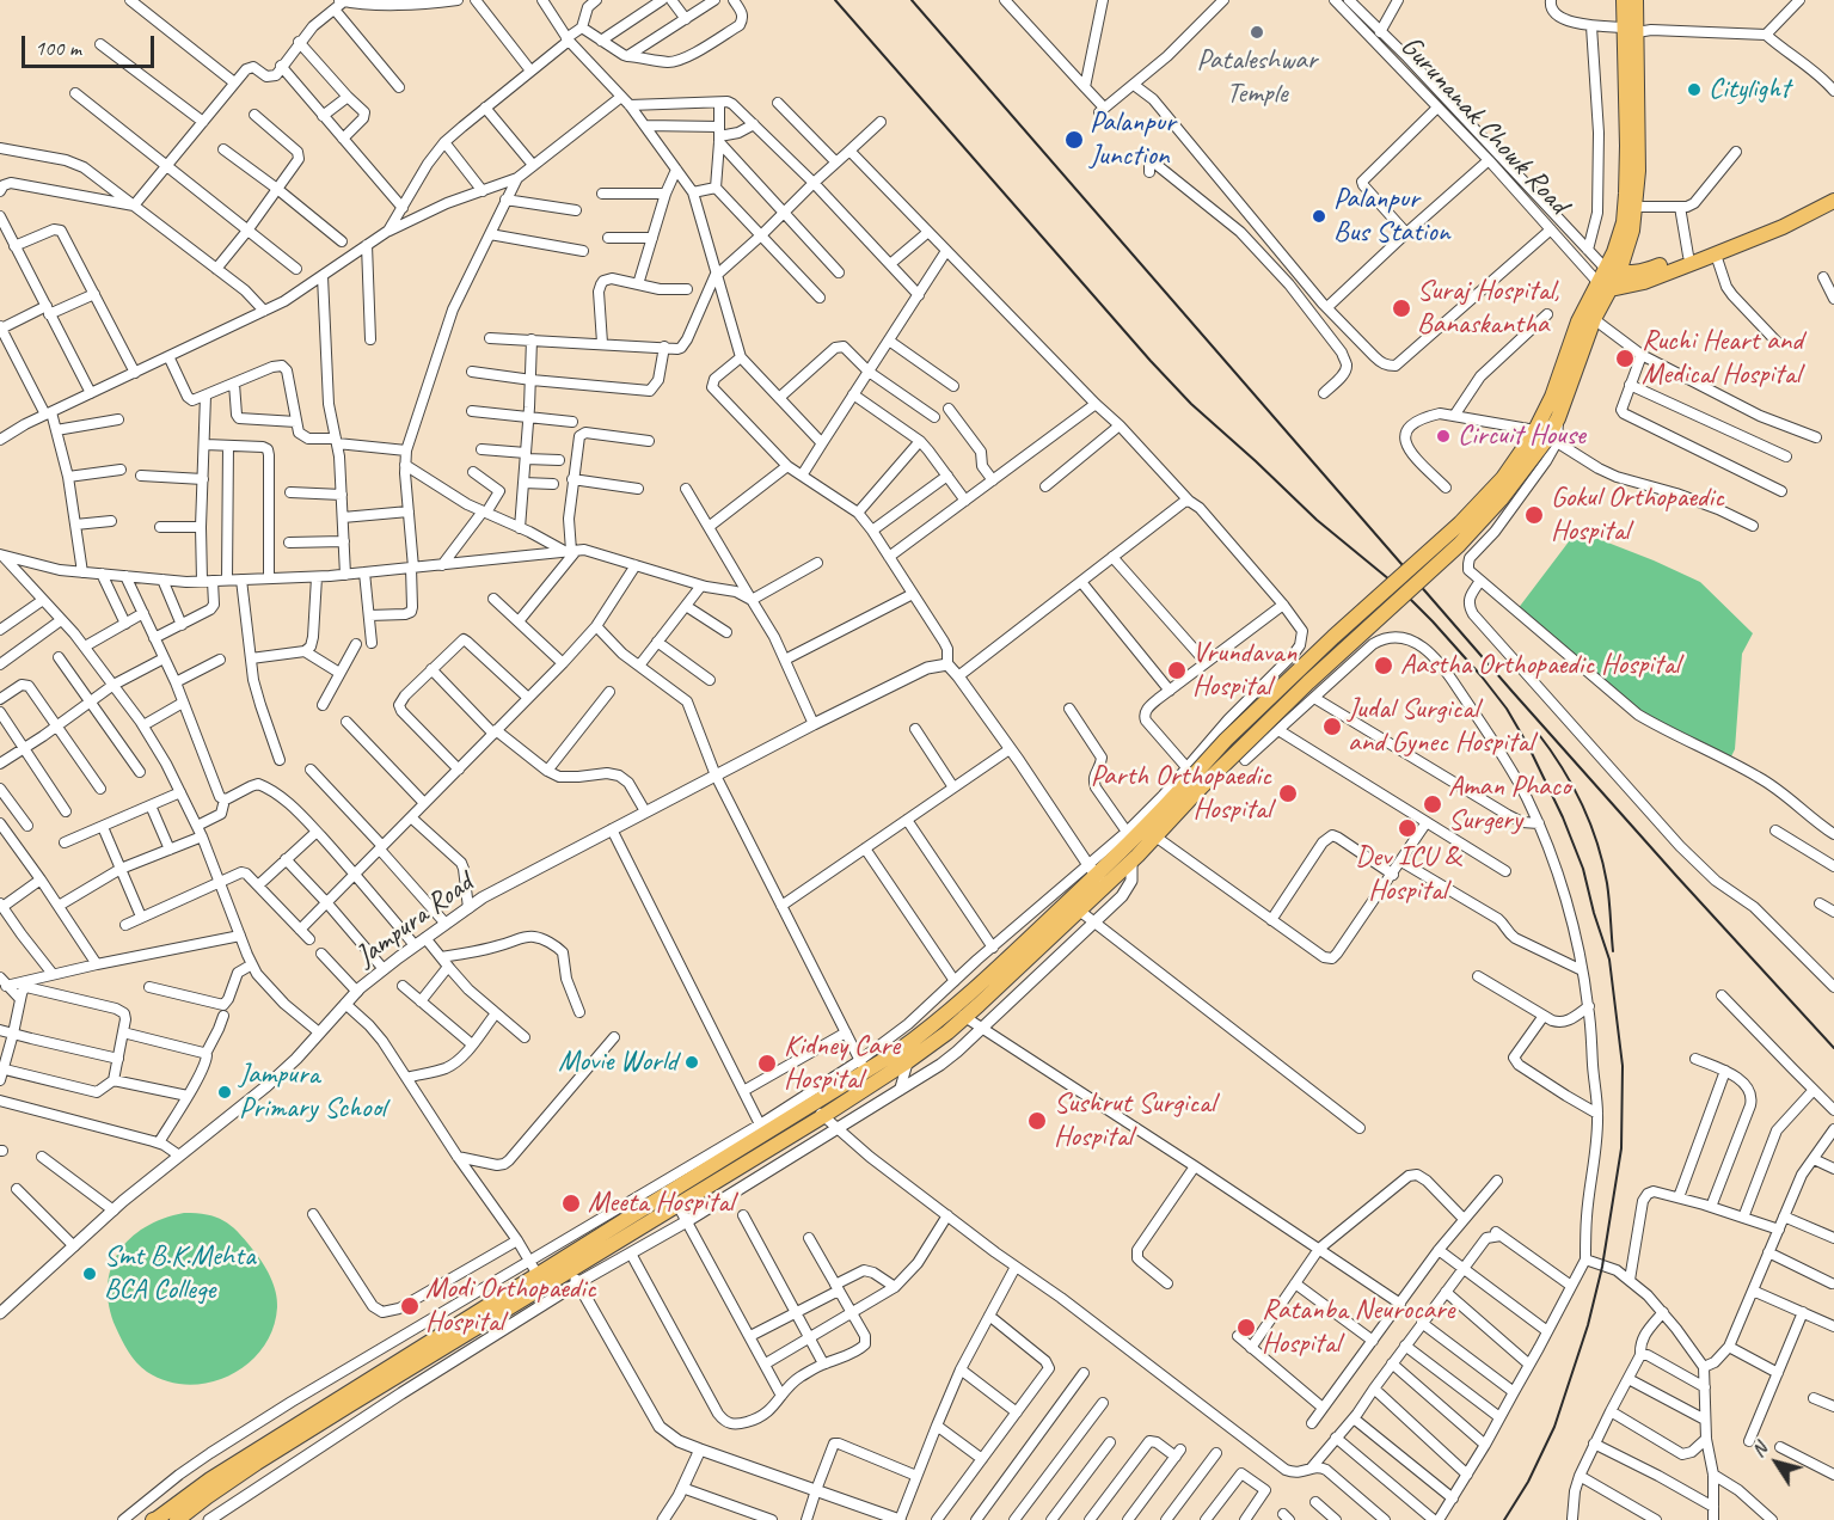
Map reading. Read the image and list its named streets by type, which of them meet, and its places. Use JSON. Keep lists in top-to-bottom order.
{
  "streets": {
    "street": ["Gurunanak Chowk Road", "Jampura Road"]
  },
  "places": [
    "Pataleshwar Temple",
    "Citylight",
    "Palanpur Junction",
    "Palanpur Bus Station",
    "Suraj Hospital, Banaskantha",
    "Ruchi Heart and Medical Hospital",
    "Circuit House",
    "Gokul Orthopaedic Hospital",
    "Aastha Orthopaedic Hospital",
    "Vrundavan Hospital",
    "Judal Surgical and Gynec Hospital",
    "Parth Orthopaedic Hospital",
    "Aman Phaco Surgery",
    "Dev ICU & Hospital",
    "Movie World",
    "Kidney Care Hospital",
    "Jampura Primary School",
    "Sushrut Surgical Hospital",
    "Meeta Hospital",
    "Smt B.K.Mehta BCA College",
    "Modi Orthopaedic Hospital",
    "Ratanba Neurocare Hospital"
  ],
  "scale_bar": "100 m",
  "north": "top left"
}
